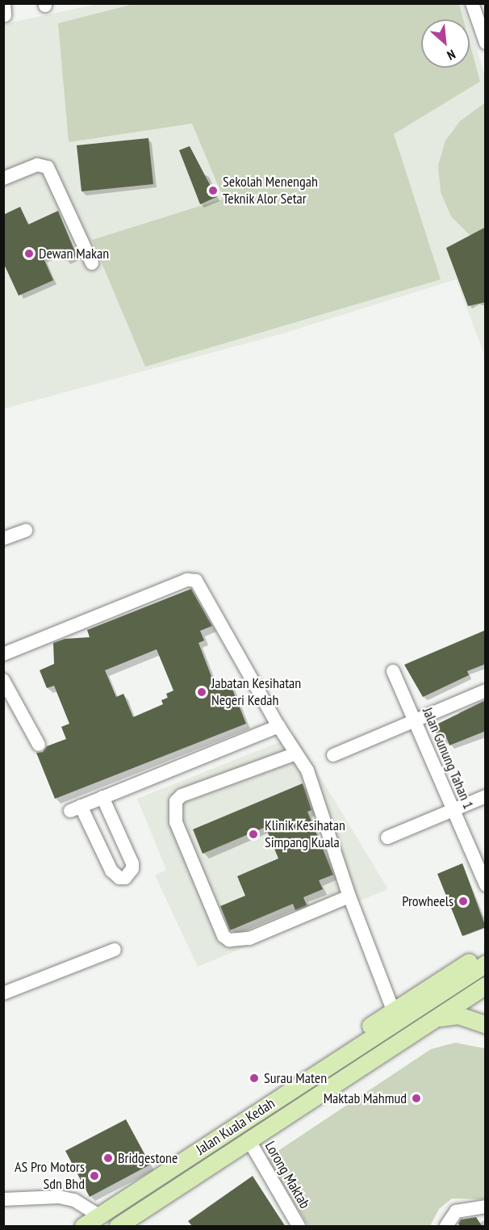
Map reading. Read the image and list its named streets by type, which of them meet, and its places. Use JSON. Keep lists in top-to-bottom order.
{
  "streets": {
    "main road": ["Jalan Kuala Kedah"],
    "street": ["Jalan Gunung Tahan 1", "Lorong Maktab"]
  },
  "crossings": [
    ["Jalan Kuala Kedah", "Lorong Maktab"]
  ],
  "places": [
    "Sekolah Menengah Teknik Alor Setar",
    "Dewan Makan",
    "Jabatan Kesihatan Negeri Kedah",
    "Klinik Kesihatan Simpang Kuala",
    "Prowheels",
    "Surau Maten",
    "Maktab Mahmud",
    "Bridgestone",
    "AS Pro Motors Sdn Bhd"
  ],
  "north": "bottom right"
}
